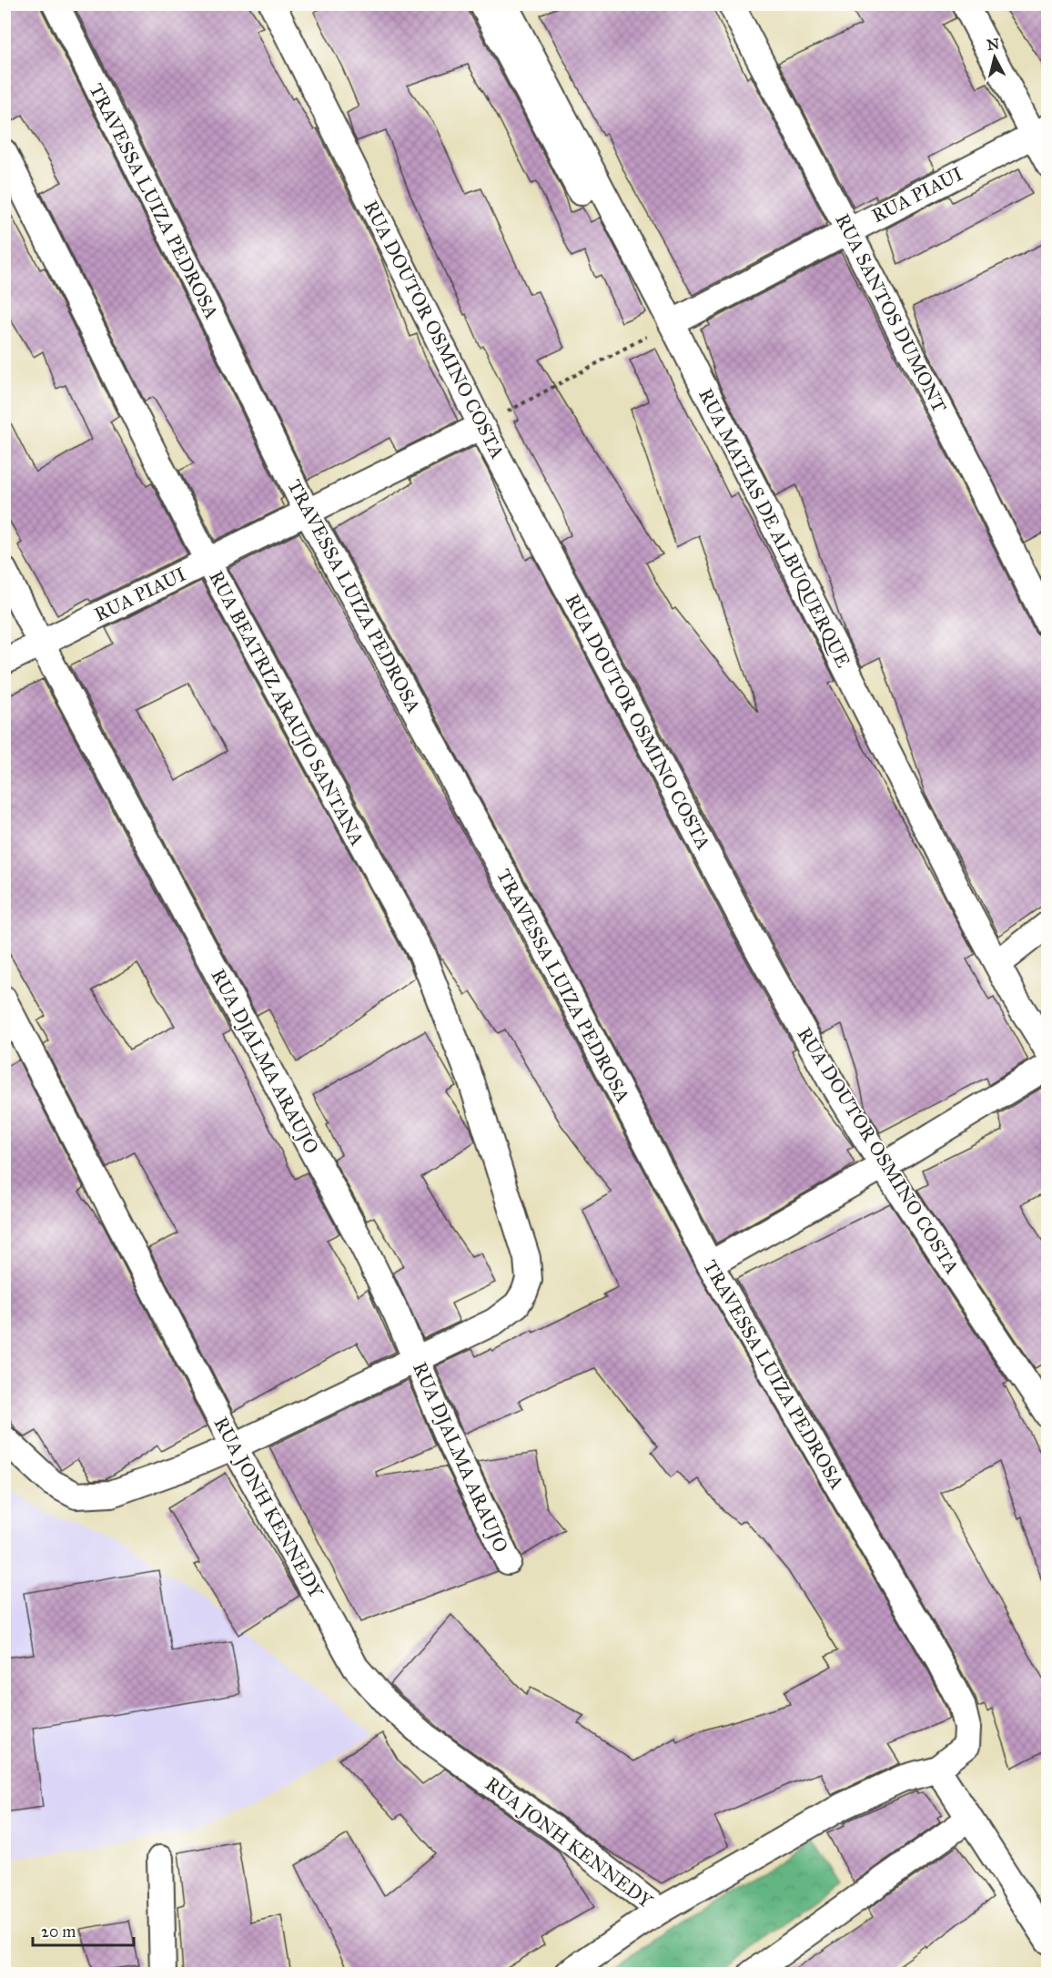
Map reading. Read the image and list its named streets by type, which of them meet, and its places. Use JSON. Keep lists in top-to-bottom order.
{
  "streets": {
    "street": [
      "RUA PIAUI",
      "TRAVESSA LUIZA PEDROSA",
      "RUA SANTOS DUMONT",
      "RUA DOUTOR OSMINO COSTA",
      "RUA MATIAS DE ALBUQUERQUE",
      "RUA BEATRIZ ARAUJO SANTANA",
      "RUA DJALMA ARAUJO",
      "RUA JONH KENNEDY"
    ]
  },
  "crossings": [
    ["RUA PIAUI", "TRAVESSA LUIZA PEDROSA"],
    ["RUA PIAUI", "RUA SANTOS DUMONT"],
    ["RUA PIAUI", "RUA DOUTOR OSMINO COSTA"],
    ["RUA PIAUI", "RUA MATIAS DE ALBUQUERQUE"],
    ["RUA PIAUI", "RUA BEATRIZ ARAUJO SANTANA"],
    ["RUA PIAUI", "RUA DJALMA ARAUJO"],
    ["RUA BEATRIZ ARAUJO SANTANA", "RUA DJALMA ARAUJO"]
  ],
  "scale_bar": "20 m",
  "north": "top"
}
